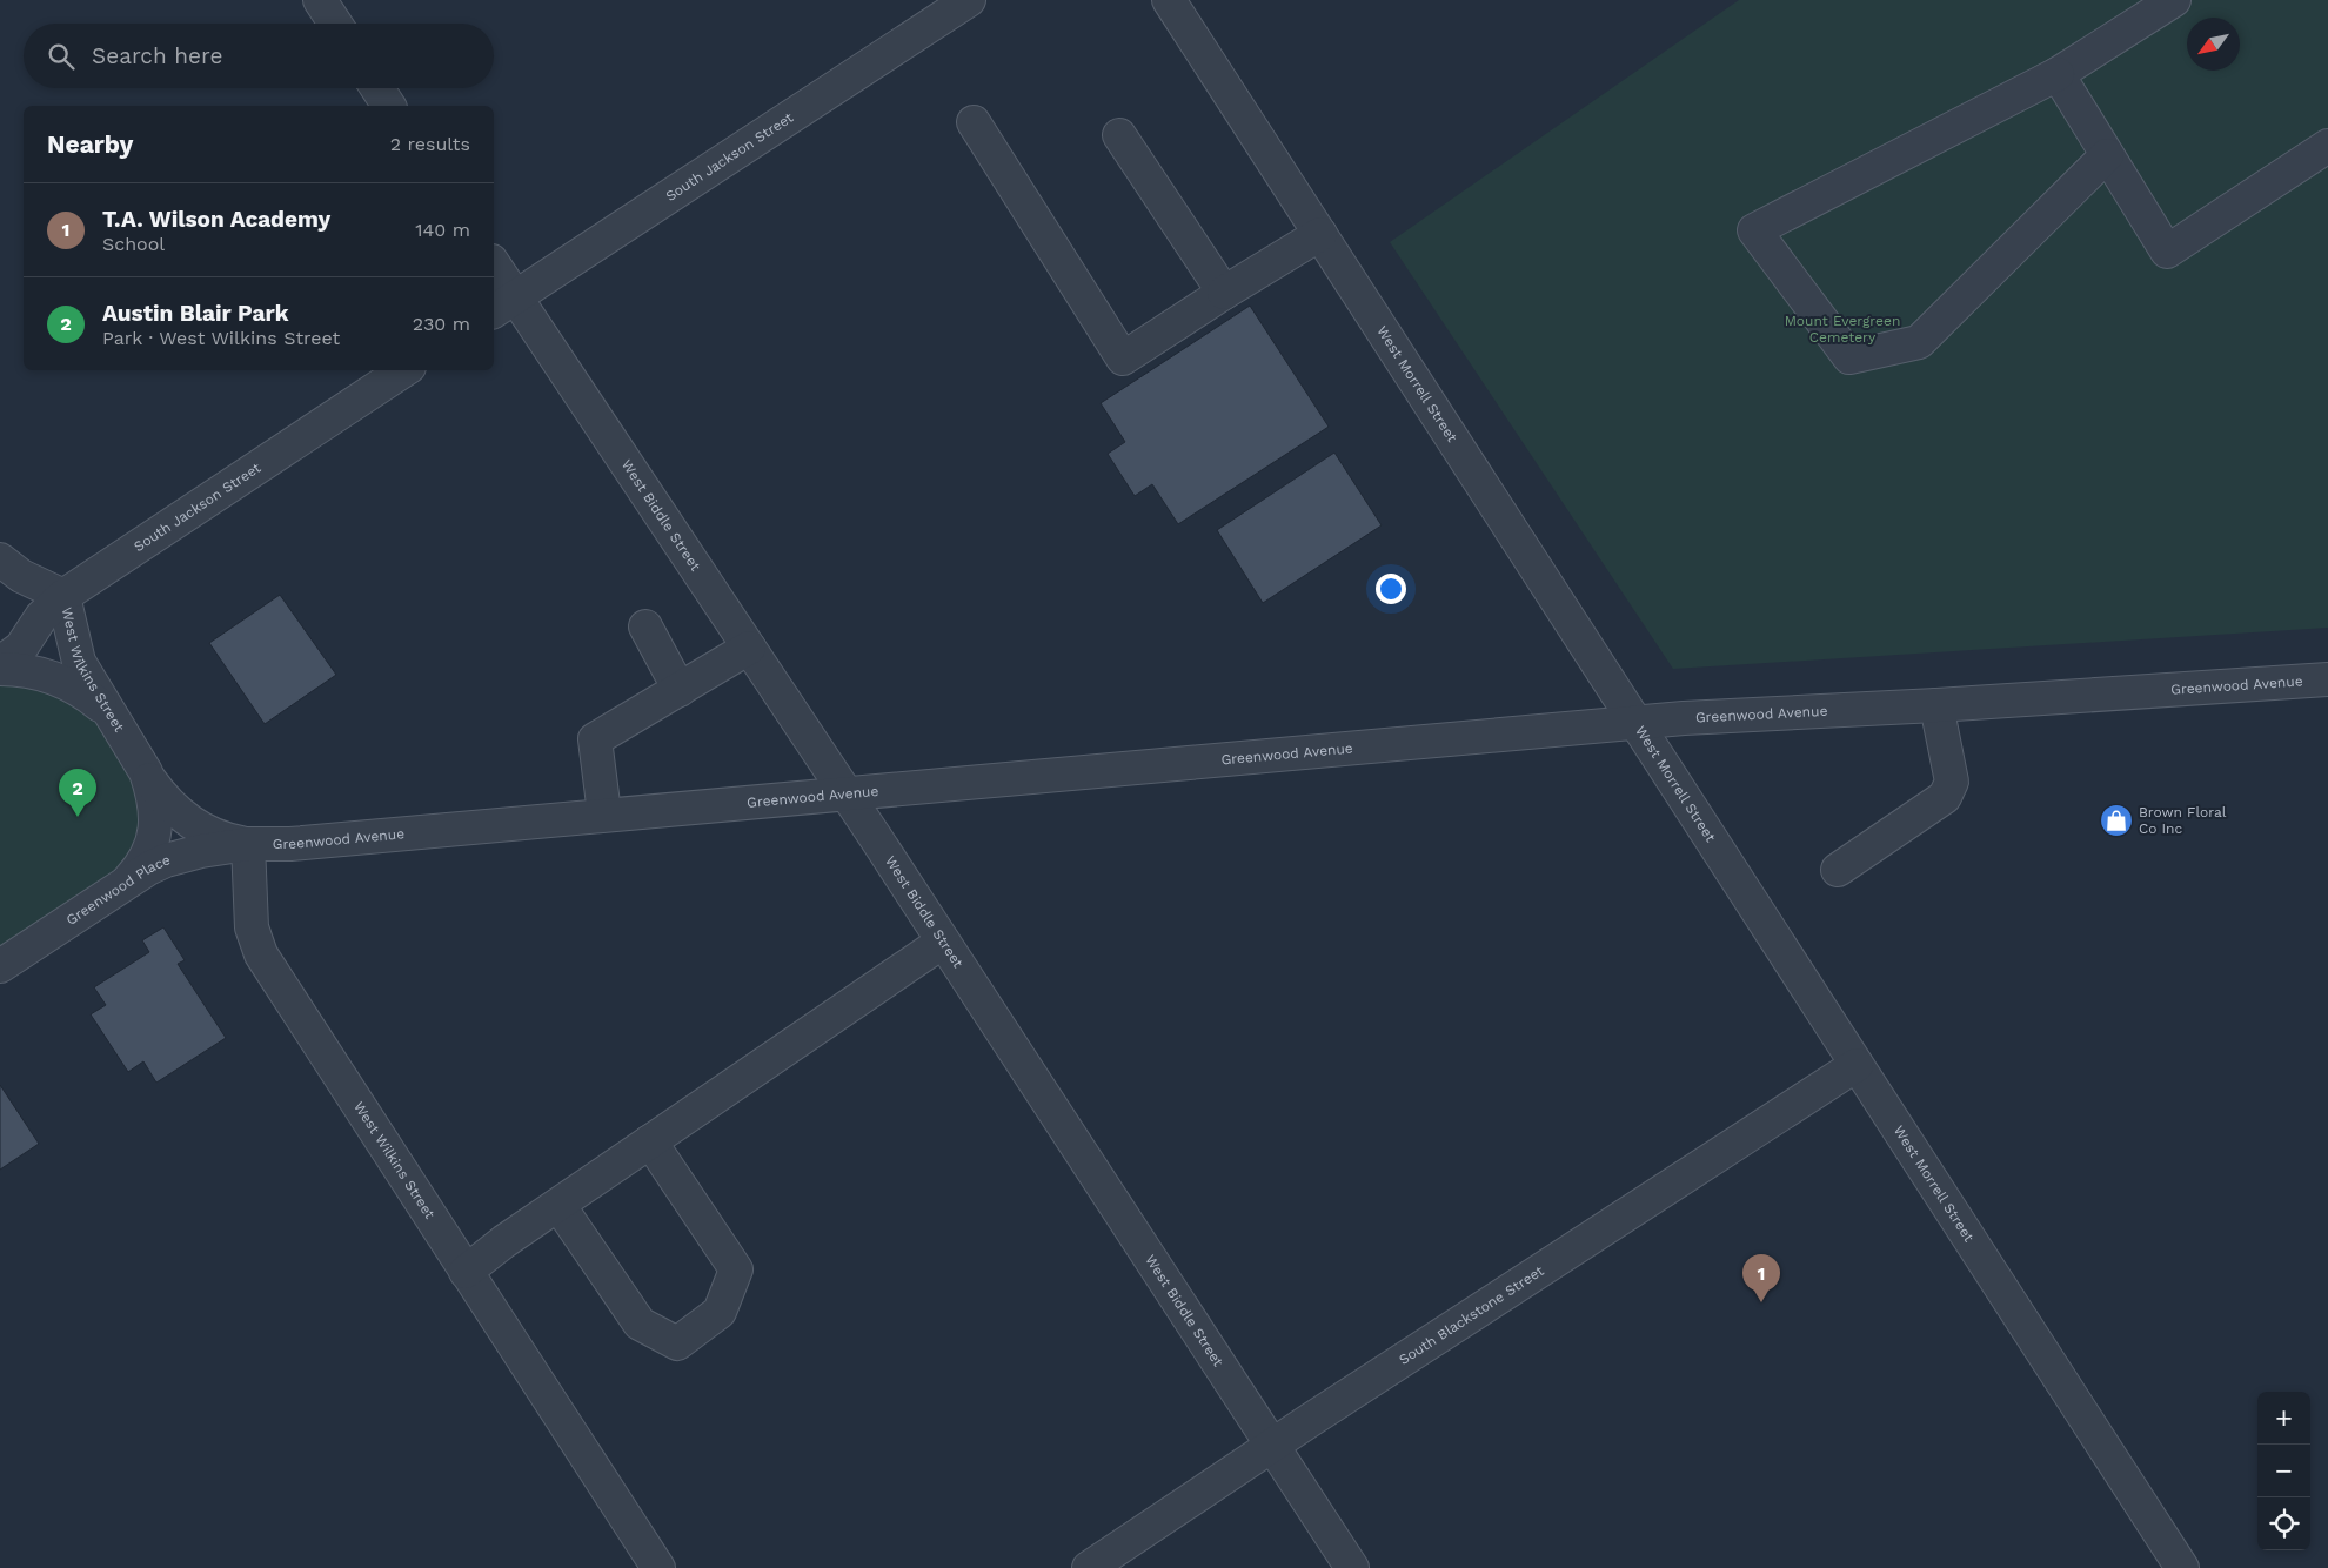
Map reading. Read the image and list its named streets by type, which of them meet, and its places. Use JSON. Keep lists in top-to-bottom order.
{
  "streets": {
    "street": [
      "South Jackson Street",
      "West Morrell Street",
      "West Biddle Street",
      "West Wilkins Street",
      "Greenwood Avenue",
      "Greenwood Place",
      "South Blackstone Street"
    ]
  },
  "crossings": [
    ["South Jackson Street", "West Biddle Street"],
    ["South Jackson Street", "West Wilkins Street"],
    ["West Morrell Street", "Greenwood Avenue"],
    ["West Morrell Street", "South Blackstone Street"],
    ["West Biddle Street", "Greenwood Avenue"],
    ["West Biddle Street", "South Blackstone Street"],
    ["West Wilkins Street", "Greenwood Avenue"],
    ["West Wilkins Street", "Greenwood Place"],
    ["Greenwood Avenue", "Greenwood Place"]
  ],
  "parks": ["Mount Evergreen Cemetery"],
  "places": {
    "shop": ["Brown Floral Co Inc"]
  },
  "north": "bottom left",
  "page": {
    "search": "Search here",
    "heading": ["Nearby", "2 results"],
    "list": [
      {
        "mark": "1",
        "name": "T.A. Wilson Academy",
        "note": "School",
        "value": "140 m"
      },
      {
        "mark": "2",
        "name": "Austin Blair Park",
        "note": "Park · West Wilkins Street",
        "value": "230 m"
      }
    ],
    "pins": ["2", "1"],
    "map_buttons": ["+", "−"]
  }
}
